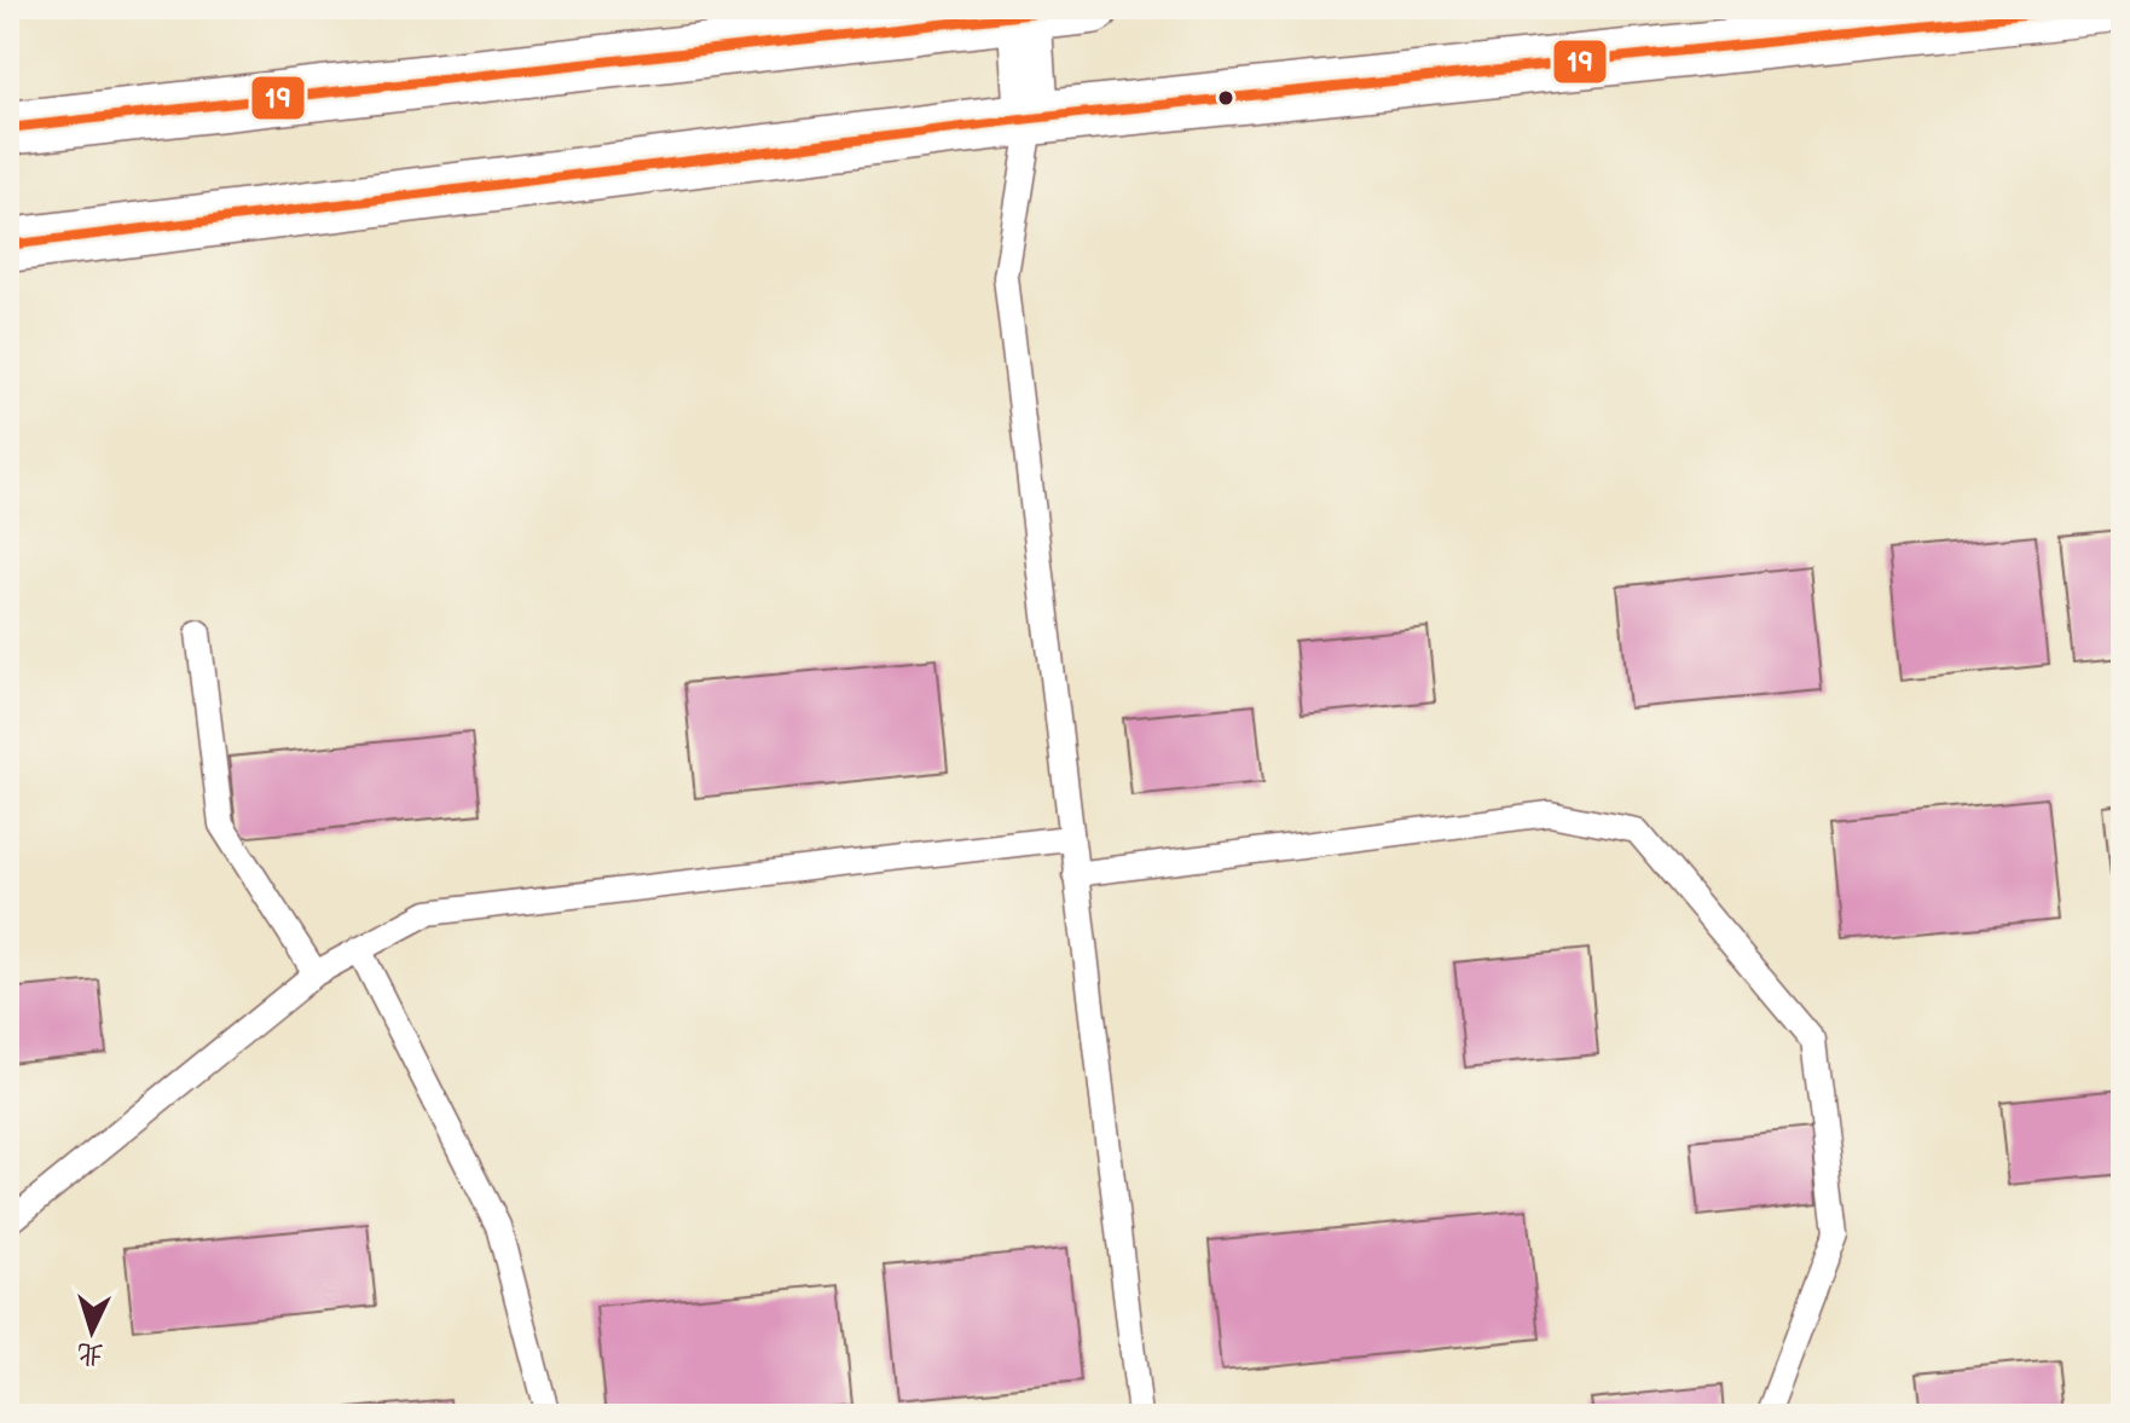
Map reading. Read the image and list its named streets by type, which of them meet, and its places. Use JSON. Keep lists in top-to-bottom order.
{
  "lines": ["transit line 19"],
  "north": "bottom"
}
